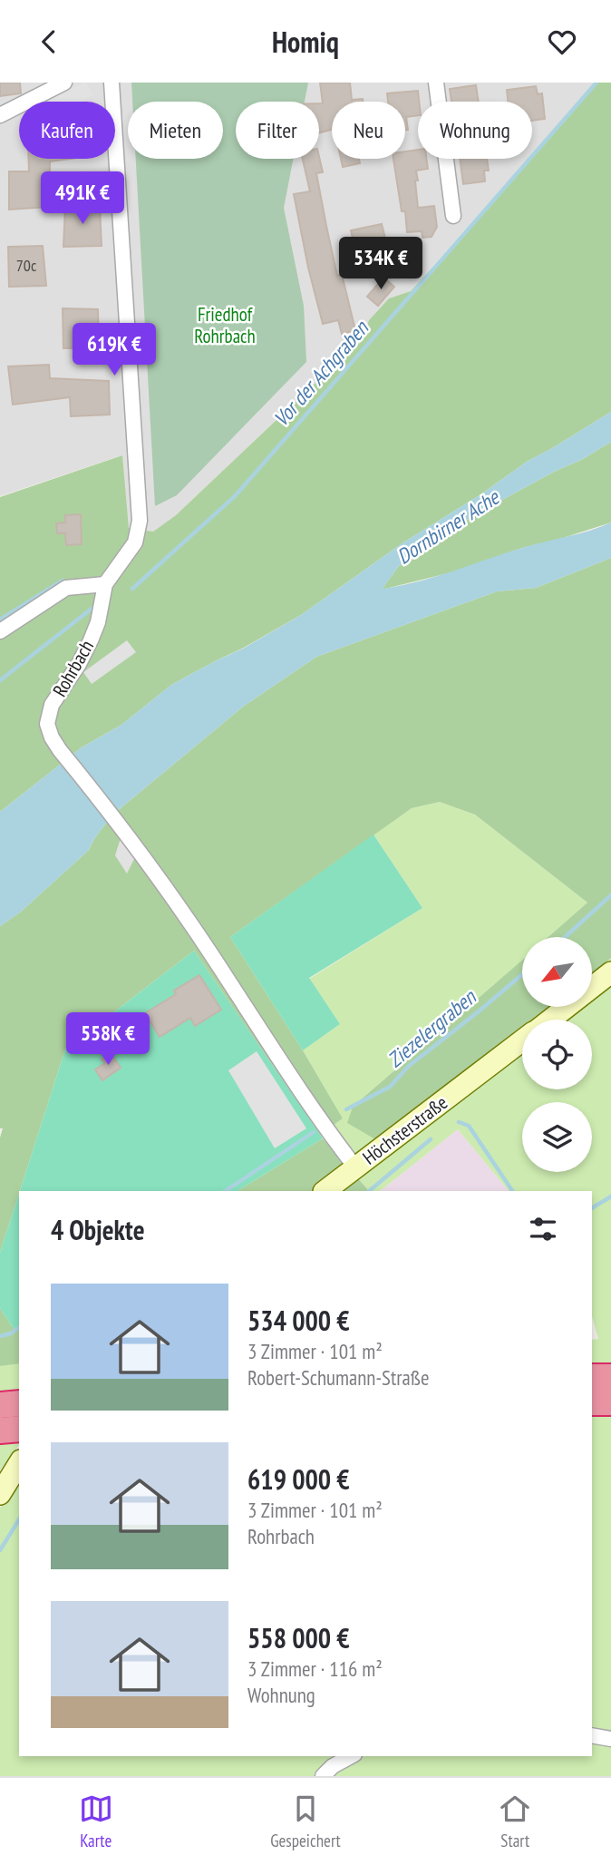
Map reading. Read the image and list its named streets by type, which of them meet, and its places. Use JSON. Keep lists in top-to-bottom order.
{
  "streets": {
    "main road": ["Höchsterstraße"],
    "street": ["Rohrbach"]
  },
  "crossings": [
    ["Rohrbach", "Höchsterstraße"]
  ],
  "water": ["Vor der Achgraben", "Dornbirner Ache", "Ziezelergraben"],
  "parks": ["Friedhof Rohrbach"],
  "house_numbers": ["70c"],
  "north": "bottom left",
  "page": {
    "header": "Homiq",
    "chip": [
      "Kaufen",
      "Mieten",
      "Filter",
      "Neu",
      "Wohnung"
    ],
    "price": [
      "491K €",
      "534K €",
      "619K €",
      "558K €"
    ],
    "heading": "4 Objekte",
    "list": [
      {
        "name": "534 000 €",
        "note": "3 Zimmer · 101 m² · Robert-Schumann-Straße"
      },
      {
        "name": "619 000 €",
        "note": "3 Zimmer · 101 m² · Rohrbach"
      },
      {
        "name": "558 000 €",
        "note": "3 Zimmer · 116 m² · Wohnung"
      }
    ],
    "tabs": ["Karte", "Gespeichert", "Start"]
  }
}
